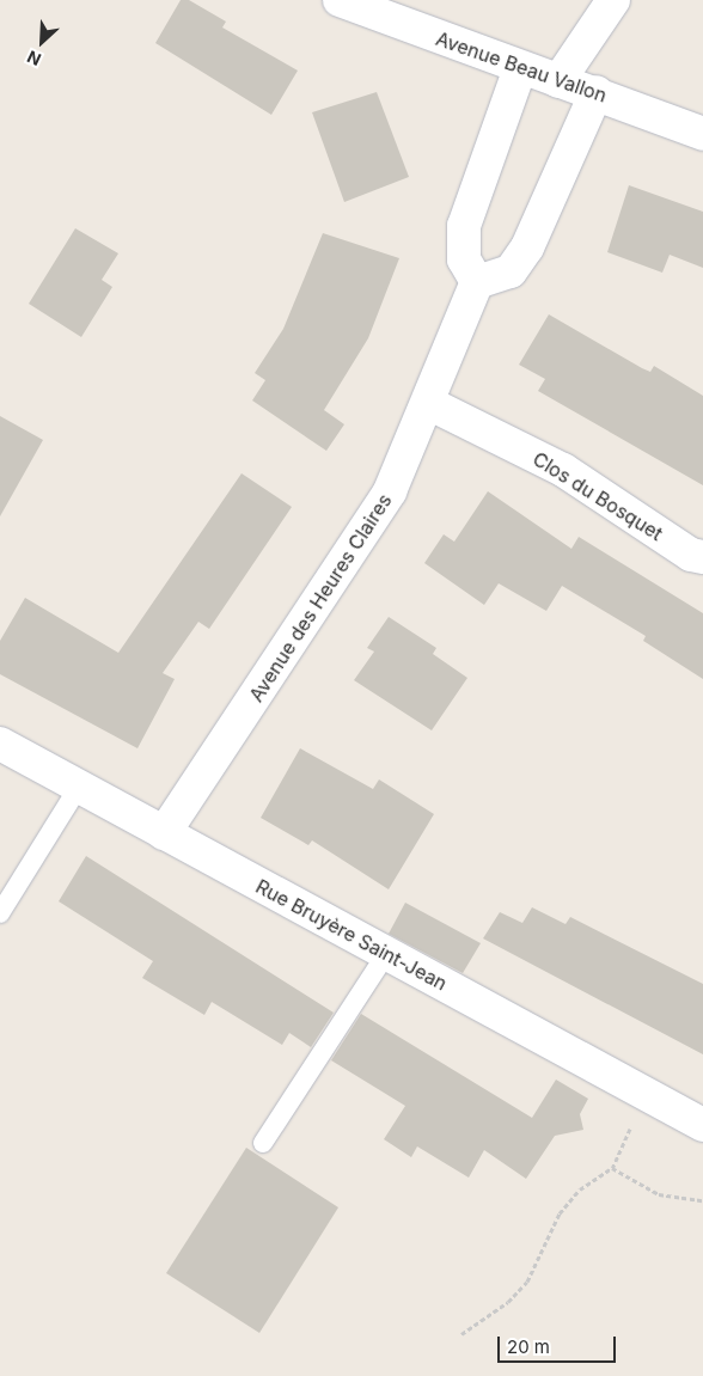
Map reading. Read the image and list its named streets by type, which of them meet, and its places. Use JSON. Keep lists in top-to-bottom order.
{
  "streets": {
    "street": [
      "Avenue Beau Vallon",
      "Clos du Bosquet",
      "Avenue des Heures Claires",
      "Rue Bruyère Saint-Jean"
    ]
  },
  "crossings": [
    ["Clos du Bosquet", "Avenue des Heures Claires"],
    ["Avenue des Heures Claires", "Rue Bruyère Saint-Jean"]
  ],
  "scale_bar": "20 m",
  "north": "bottom left"
}
